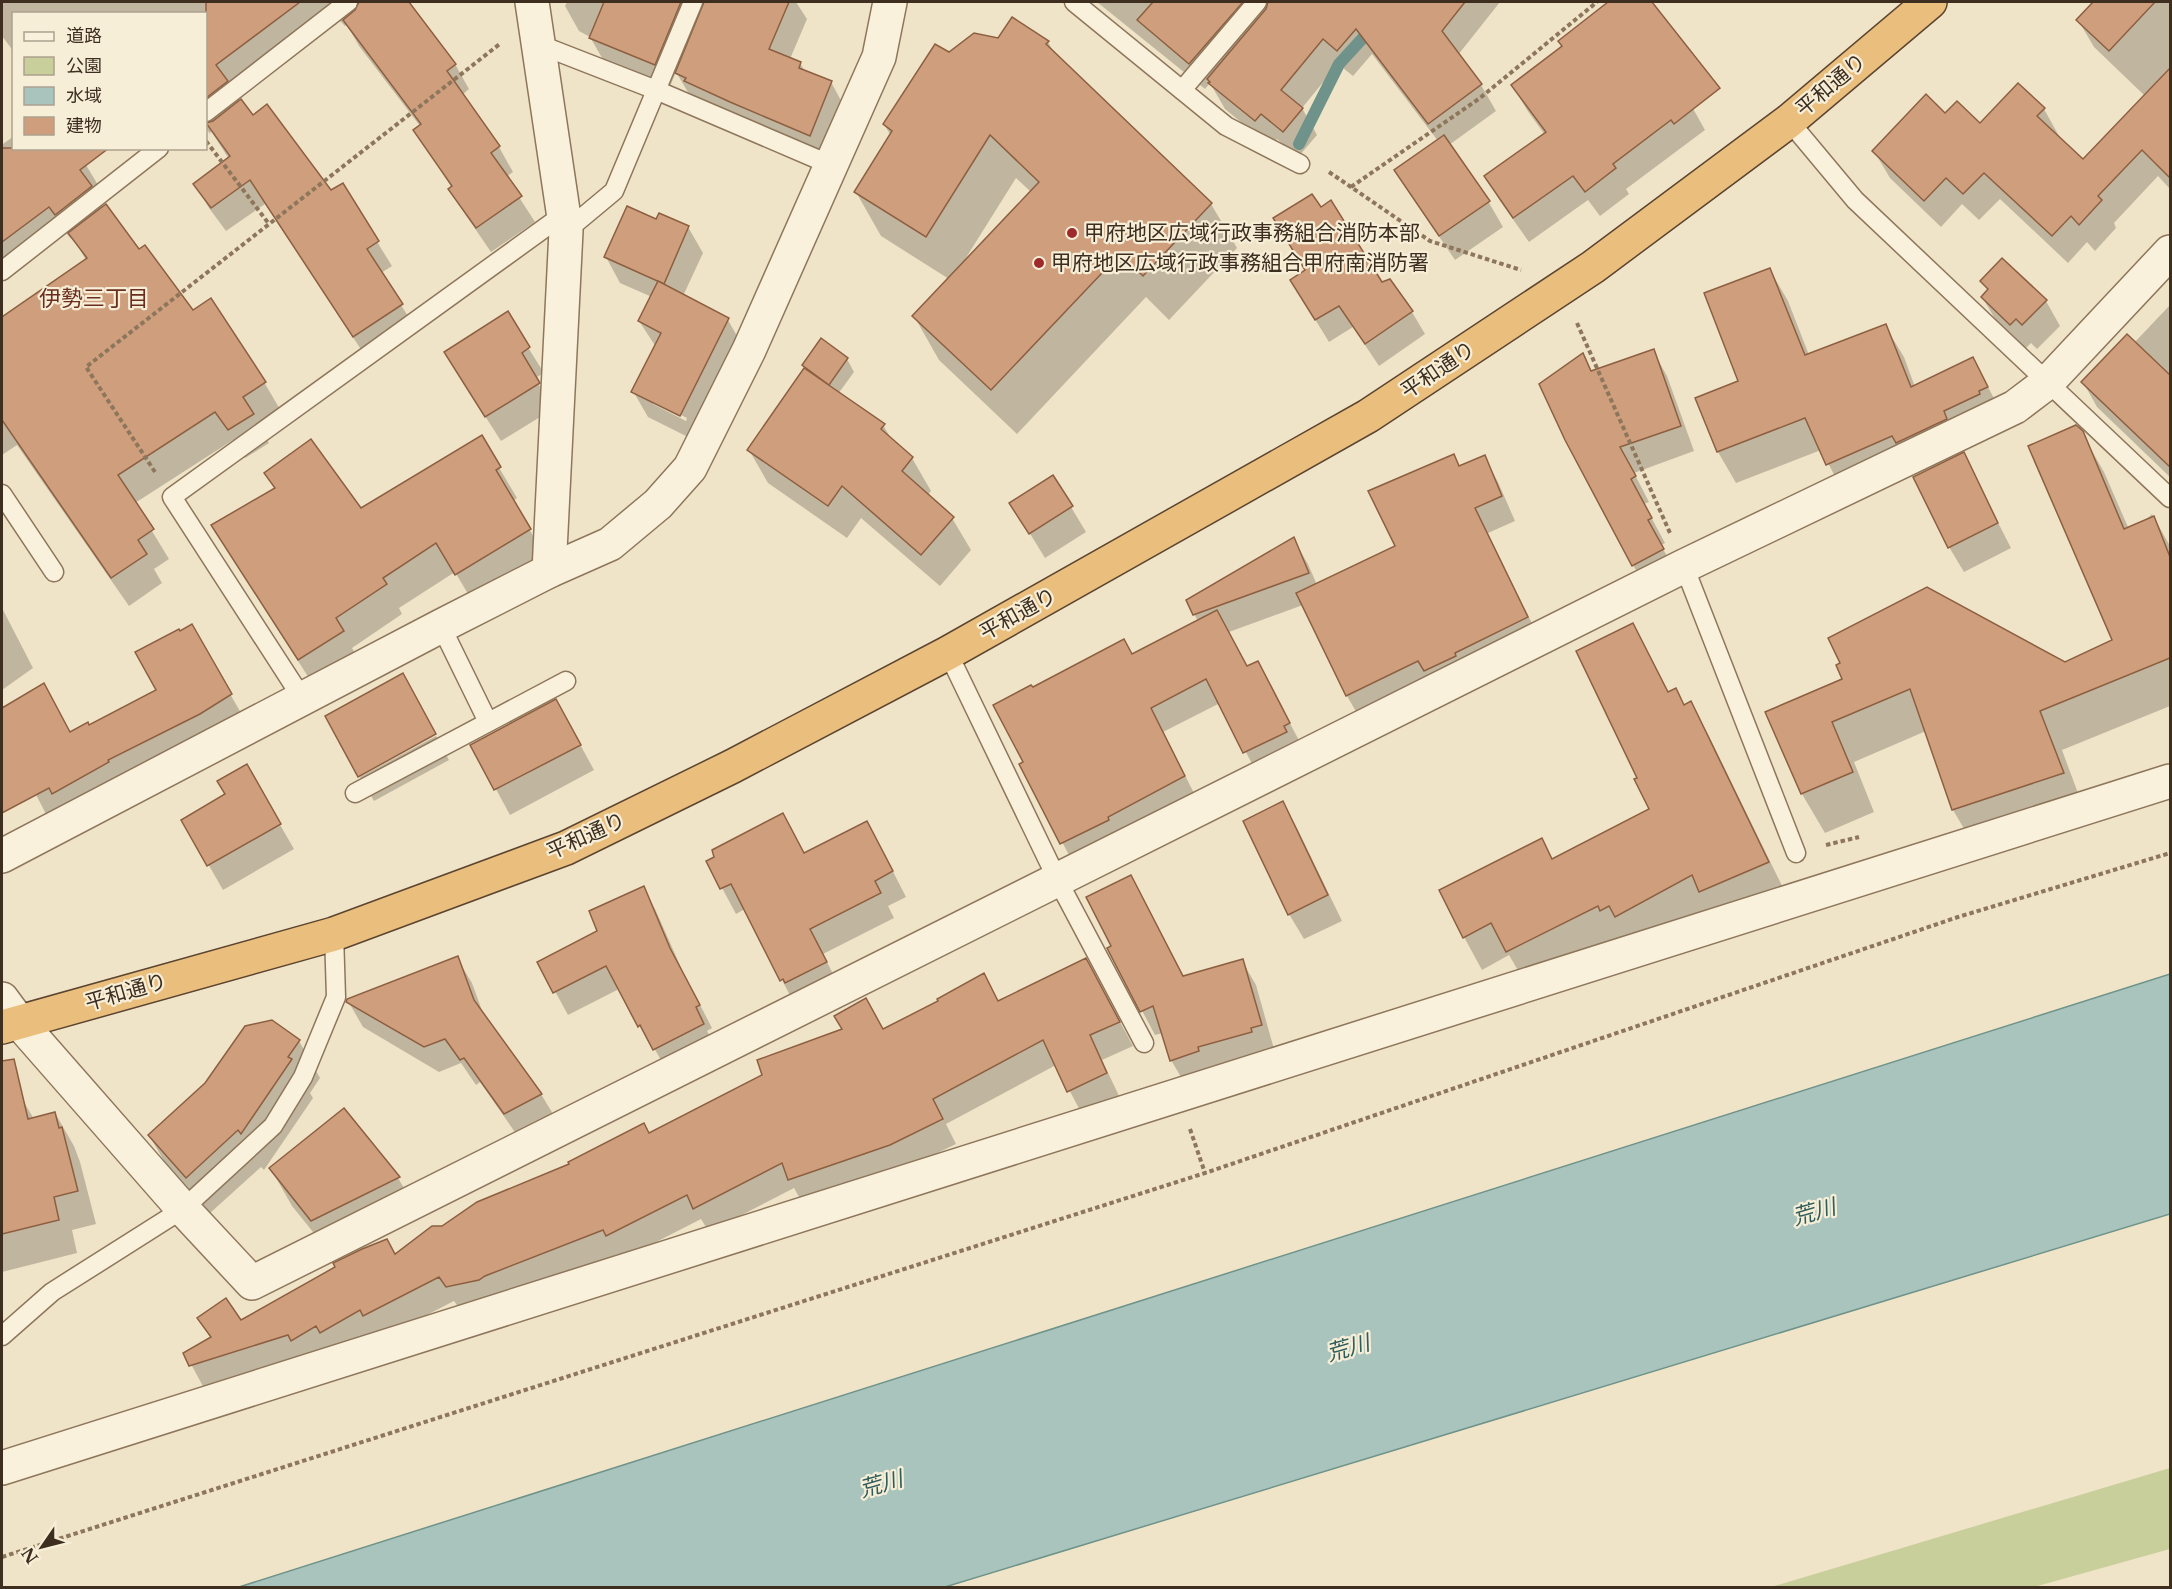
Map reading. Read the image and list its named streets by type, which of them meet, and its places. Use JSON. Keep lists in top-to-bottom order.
{
  "streets": {
    "highway": ["平和通り"]
  },
  "districts": ["伊勢三丁目"],
  "water": ["荒川"],
  "places": ["甲府地区広域行政事務組合消防本部", "甲府地区広域行政事務組合甲府南消防署"],
  "legend": [
    "道路",
    "公園",
    "水域",
    "建物"
  ],
  "north": "bottom left"
}
